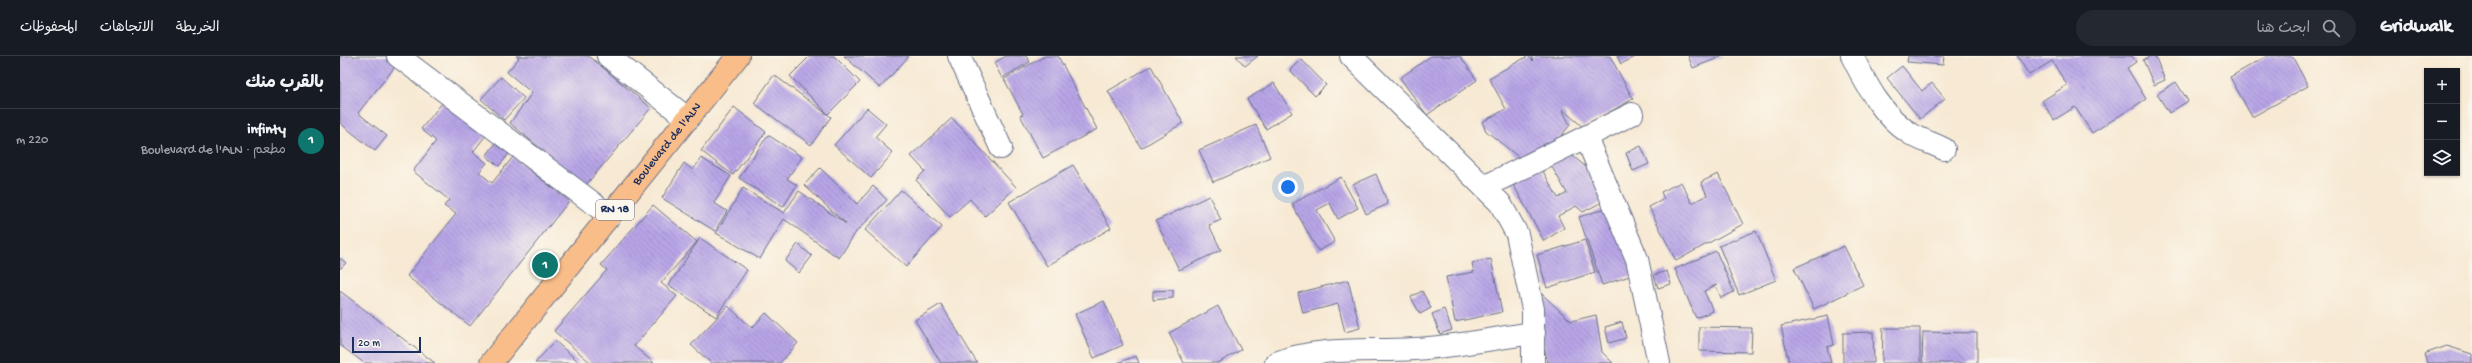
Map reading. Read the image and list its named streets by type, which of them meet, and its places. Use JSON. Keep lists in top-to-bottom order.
{
  "streets": {
    "main road": ["Boulevard de l'ALN", "RN 18"]
  },
  "scale_bar": "20 m",
  "page": {
    "header": "Gridwalk",
    "search": "ابحث هنا",
    "nav": ["الخريطة", "الاتجاهات", "المحفوظات"],
    "heading": "بالقرب منك",
    "map_buttons": ["+", "−"],
    "list": [
      {
        "mark": "1",
        "name": "infinty",
        "note": "مطعم · Boulevard de l'ALN",
        "value": "220 m"
      }
    ],
    "pins": "1",
    "scale": "20 m"
  }
}
